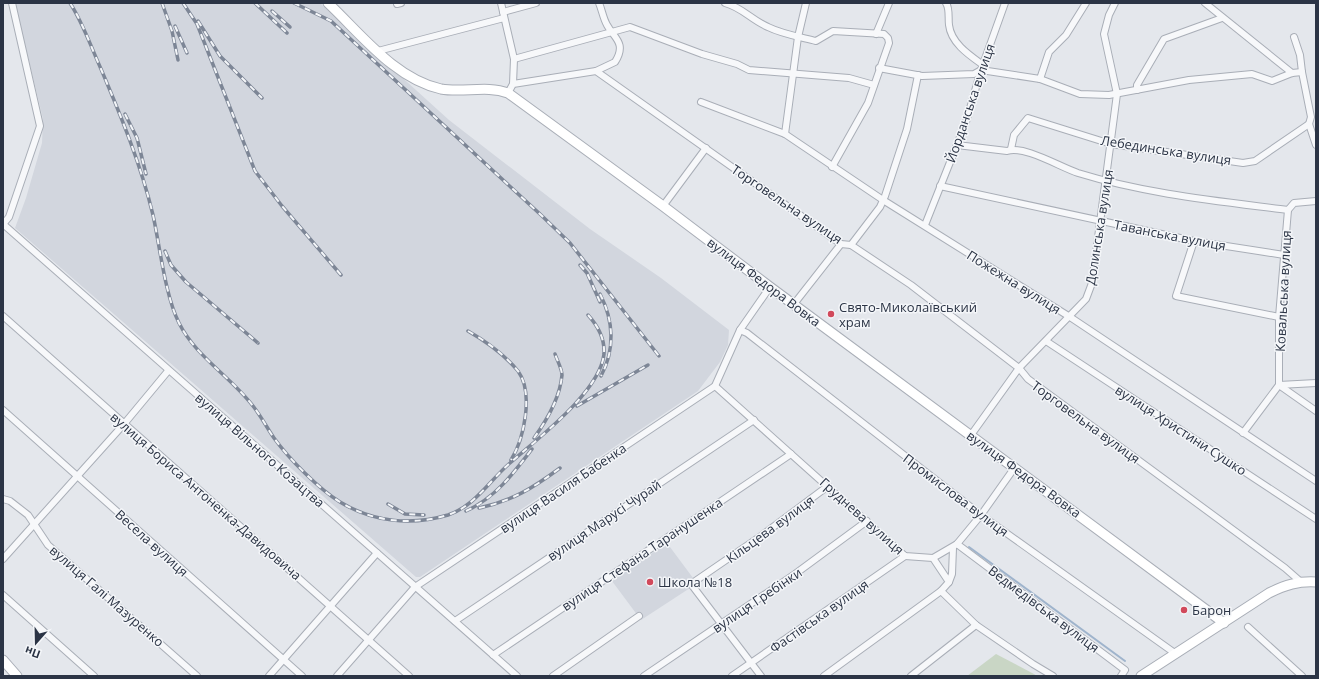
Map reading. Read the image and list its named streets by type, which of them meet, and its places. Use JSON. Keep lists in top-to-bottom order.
{
  "streets": {
    "street": [
      "Йорданська вулиця",
      "Лебединська вулиця",
      "Торговельна вулиця",
      "Долинська вулиця",
      "Таванська вулиця",
      "вулиця Федора Вовка",
      "Пожежна вулиця",
      "Ковальська вулиця",
      "вулиця Христини Сушко",
      "вулиця Вільного Козацтва",
      "вулиця Василя Бабенка",
      "Промислова вулиця",
      "вулиця Бориса Антоненка-Давидовича",
      "Груднева вулиця",
      "вулиця Марусі Чурай",
      "Кільцева вулиця",
      "Весела вулиця",
      "вулиця Стефана Таранушенка",
      "вулиця Галі Мазуренко",
      "вулиця Гребінки",
      "Ведмедівська вулиця",
      "Фастівська вулиця"
    ]
  },
  "crossings": [
    ["Йорданська вулиця", "Таванська вулиця"],
    ["Йорданська вулиця", "Пожежна вулиця"],
    ["Лебединська вулиця", "Долинська вулиця"],
    ["Торговельна вулиця", "Долинська вулиця"],
    ["Долинська вулиця", "Таванська вулиця"],
    ["Долинська вулиця", "вулиця Федора Вовка"],
    ["Долинська вулиця", "Пожежна вулиця"],
    ["Долинська вулиця", "вулиця Христини Сушко"],
    ["Таванська вулиця", "Ковальська вулиця"],
    ["вулиця Вільного Козацтва", "вулиця Василя Бабенка"],
    ["вулиця Вільного Козацтва", "вулиця Марусі Чурай"],
    ["вулиця Вільного Козацтва", "вулиця Стефана Таранушенка"],
    ["вулиця Василя Бабенка", "вулиця Бориса Антоненка-Давидовича"],
    ["вулиця Василя Бабенка", "Груднева вулиця"],
    ["Груднева вулиця", "вулиця Марусі Чурай"],
    ["Груднева вулиця", "Кільцева вулиця"],
    ["Груднева вулиця", "вулиця Стефана Таранушенка"],
    ["Груднева вулиця", "вулиця Гребінки"],
    ["Груднева вулиця", "Фастівська вулиця"],
    ["Кільцева вулиця", "вулиця Гребінки"]
  ],
  "places": ["Свято-Миколаївський храм", "Школа №18", "Барон"],
  "north": "bottom"
}
